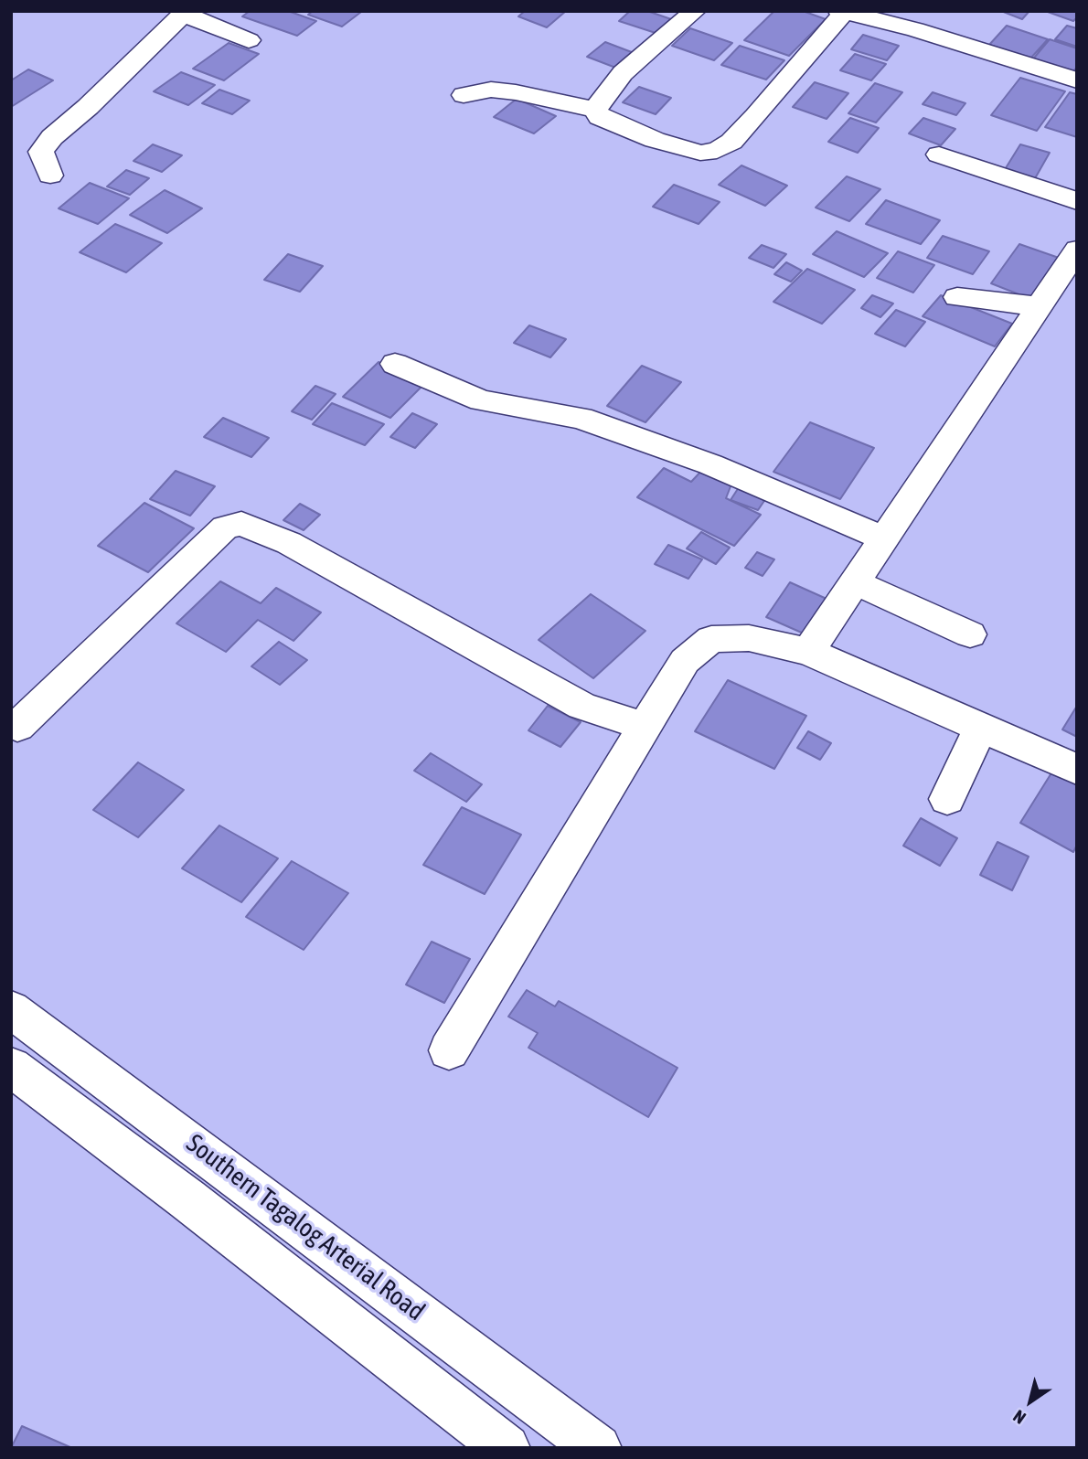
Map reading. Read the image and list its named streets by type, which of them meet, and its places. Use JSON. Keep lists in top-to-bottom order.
{
  "streets": {
    "main road": ["Southern Tagalog Arterial Road"]
  },
  "north": "bottom left"
}
